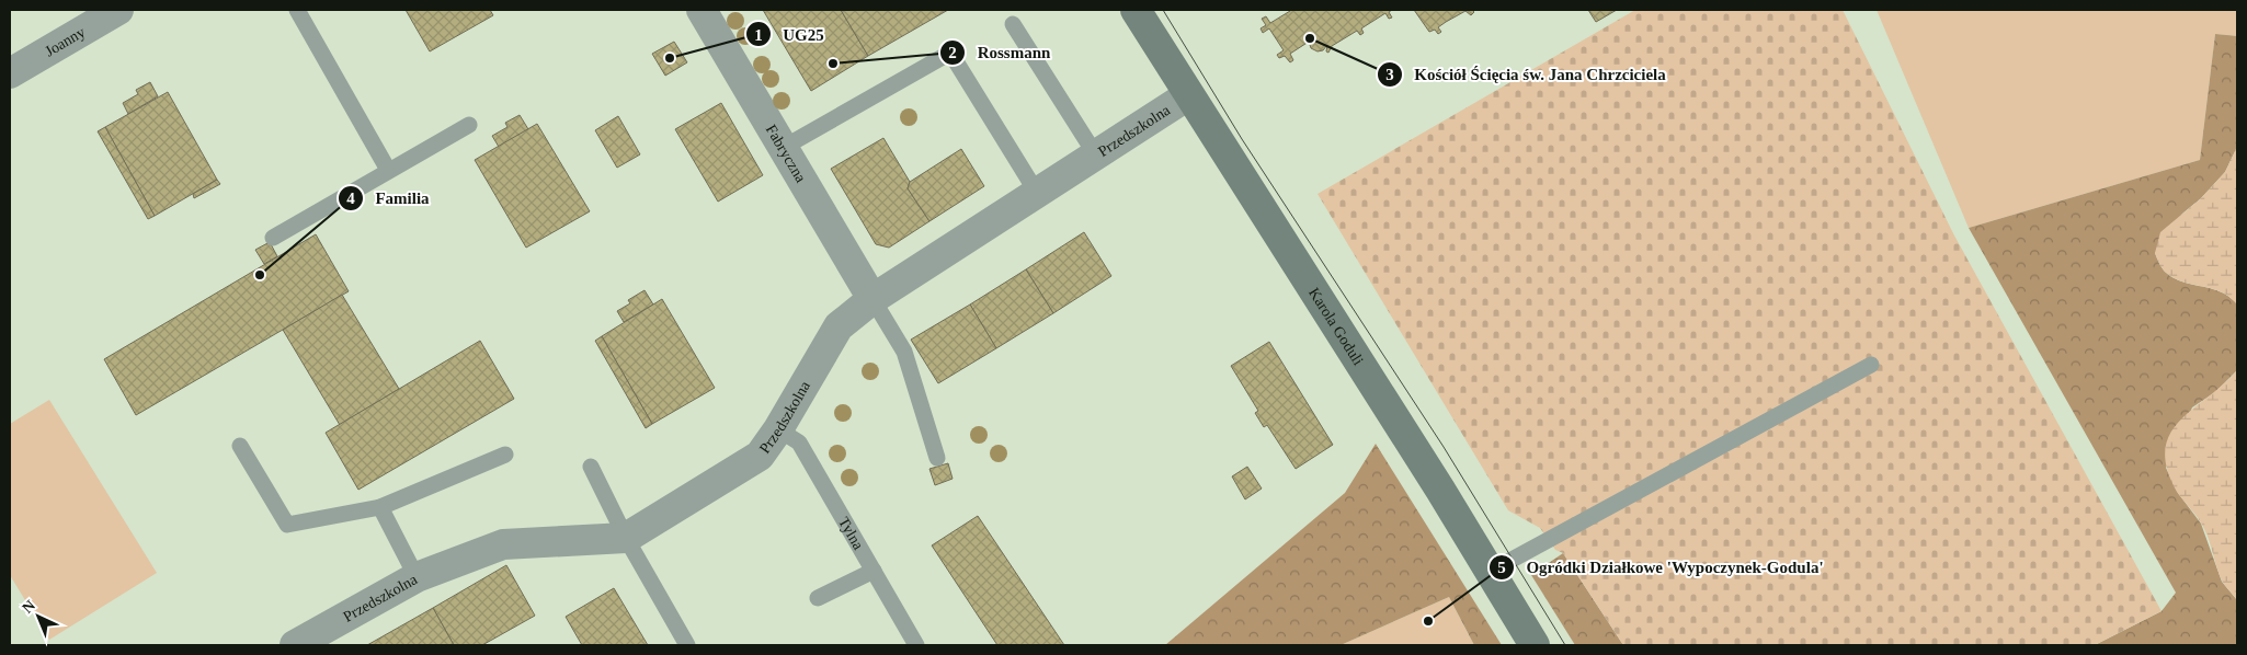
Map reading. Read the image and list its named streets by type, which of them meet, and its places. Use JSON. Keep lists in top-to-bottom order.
{
  "streets": {
    "main road": ["Karola Goduli"],
    "street": ["Joanny", "Przedszkolna", "Fabryczna"],
    "lane": ["Tylna"]
  },
  "crossings": [
    ["Przedszkolna", "Fabryczna"],
    ["Przedszkolna", "Karola Goduli"],
    ["Przedszkolna", "Tylna"]
  ],
  "places": [
    "Kościół Ścięcia św. Jana Chrzciciela",
    "UG25",
    "Rossmann",
    "Familia",
    "Ogródki Działkowe 'Wypoczynek-Godula'"
  ],
  "north": "top left"
}
